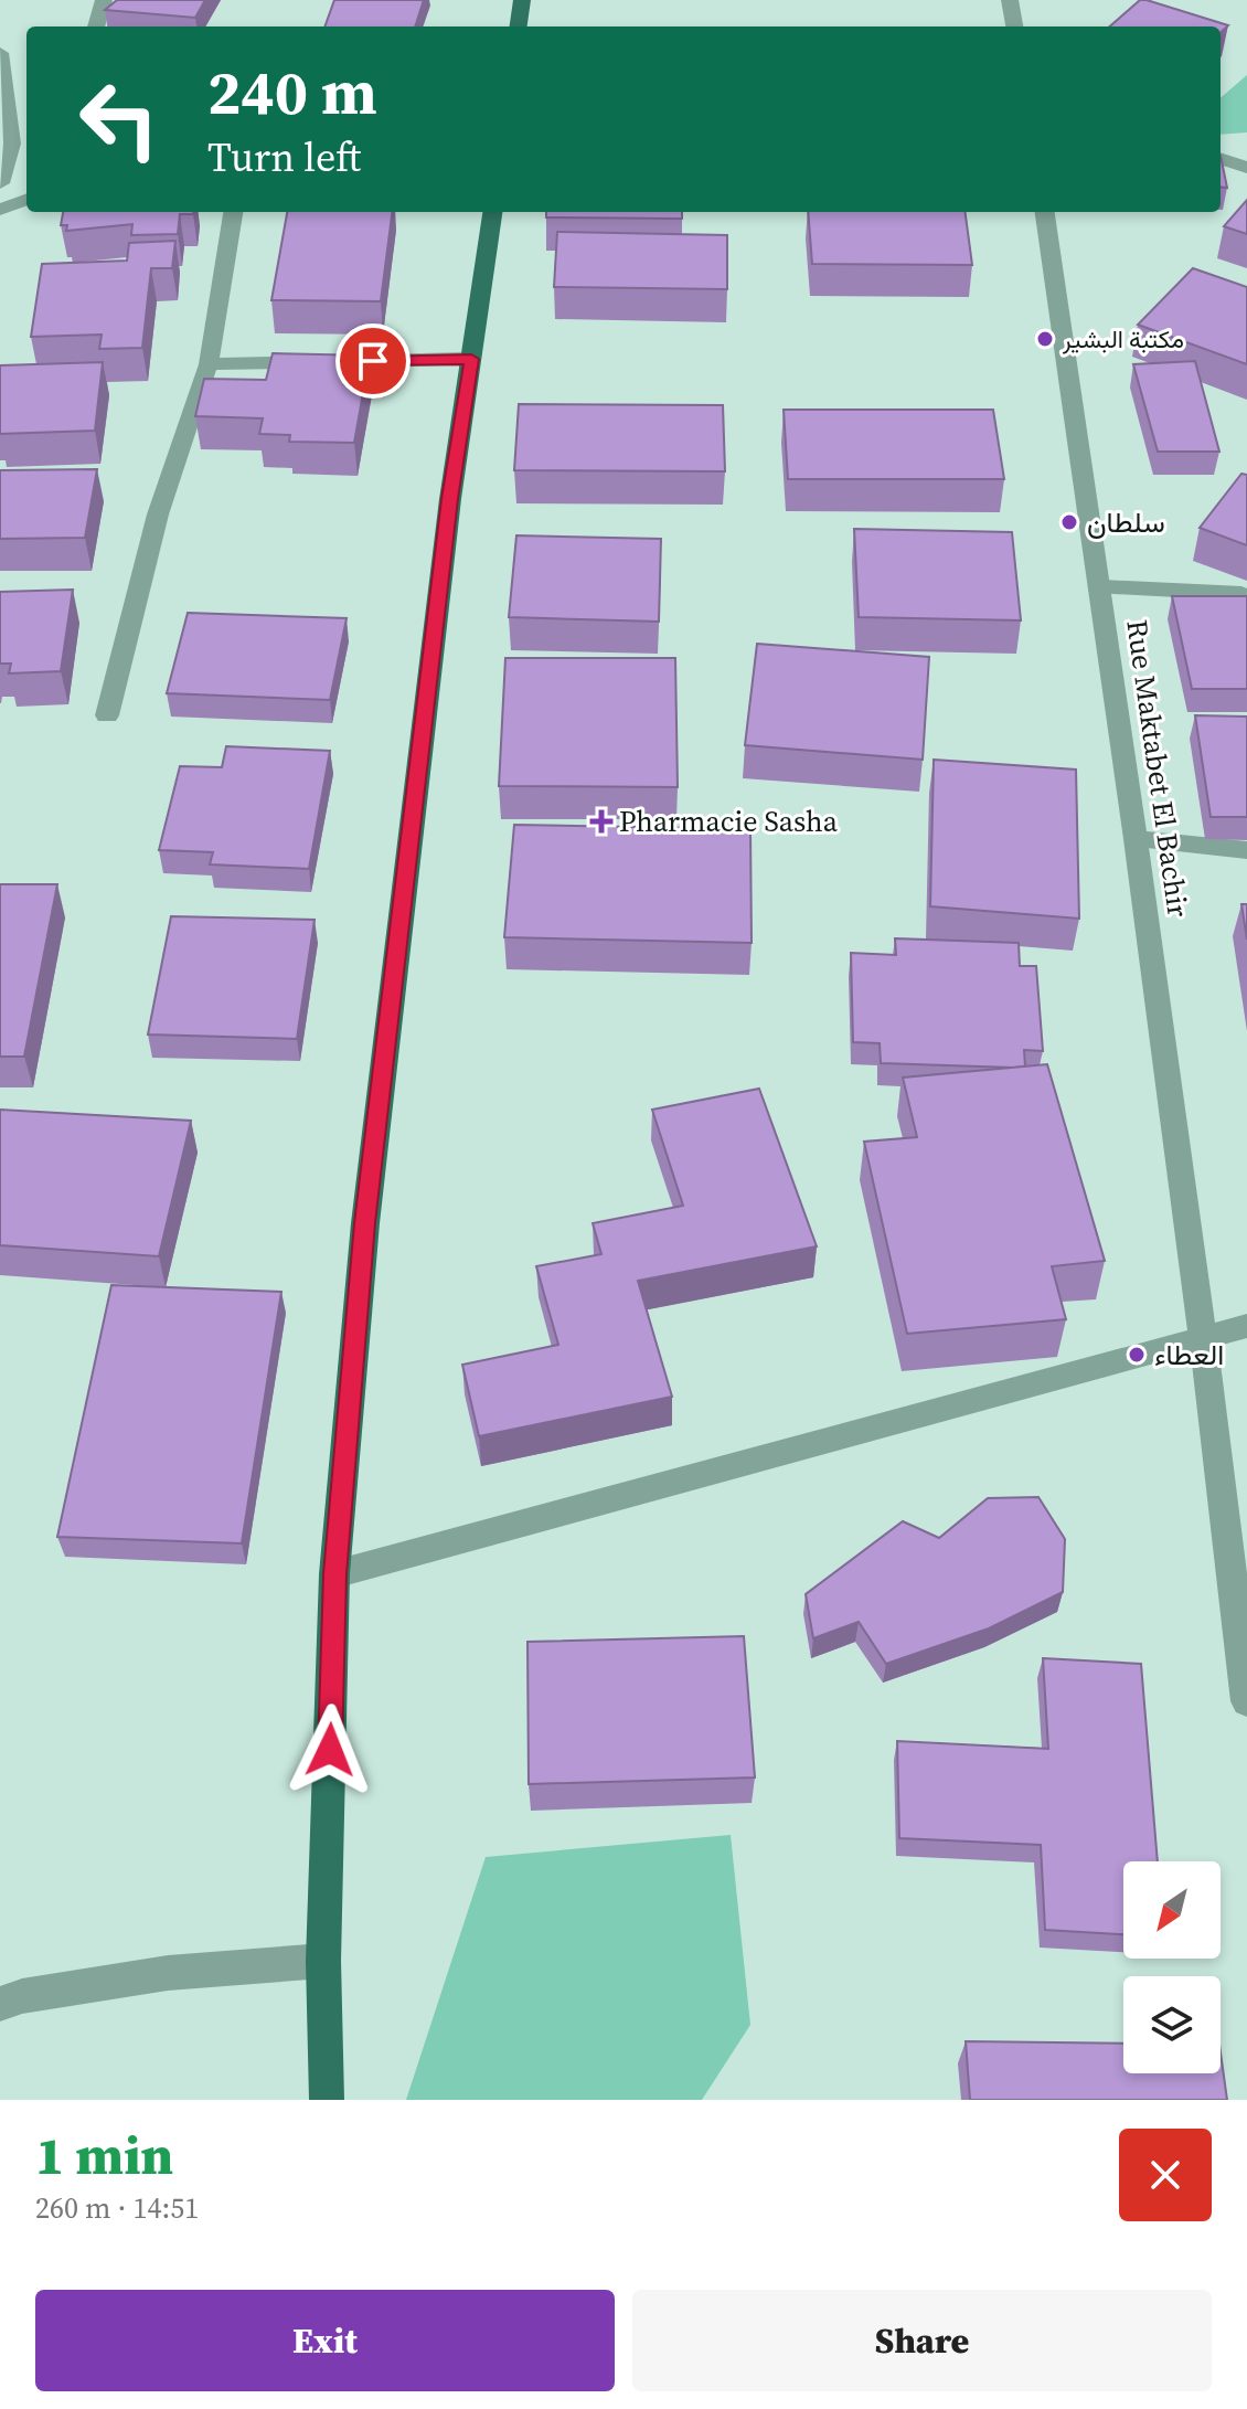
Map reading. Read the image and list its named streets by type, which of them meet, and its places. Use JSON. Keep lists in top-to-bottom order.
{
  "streets": {
    "street": ["Rue Maktabet El Bachir"]
  },
  "places": {
    "other": ["مكتبة البشير", "سلطان", "العطاء"],
    "health": ["Pharmacie Sasha"]
  },
  "north": "bottom left",
  "page": {
    "turn": ["240 m", "Turn left"],
    "heading": ["1 min", "260 m · 14:51"],
    "buttons": ["Exit", "Share"]
  }
}
